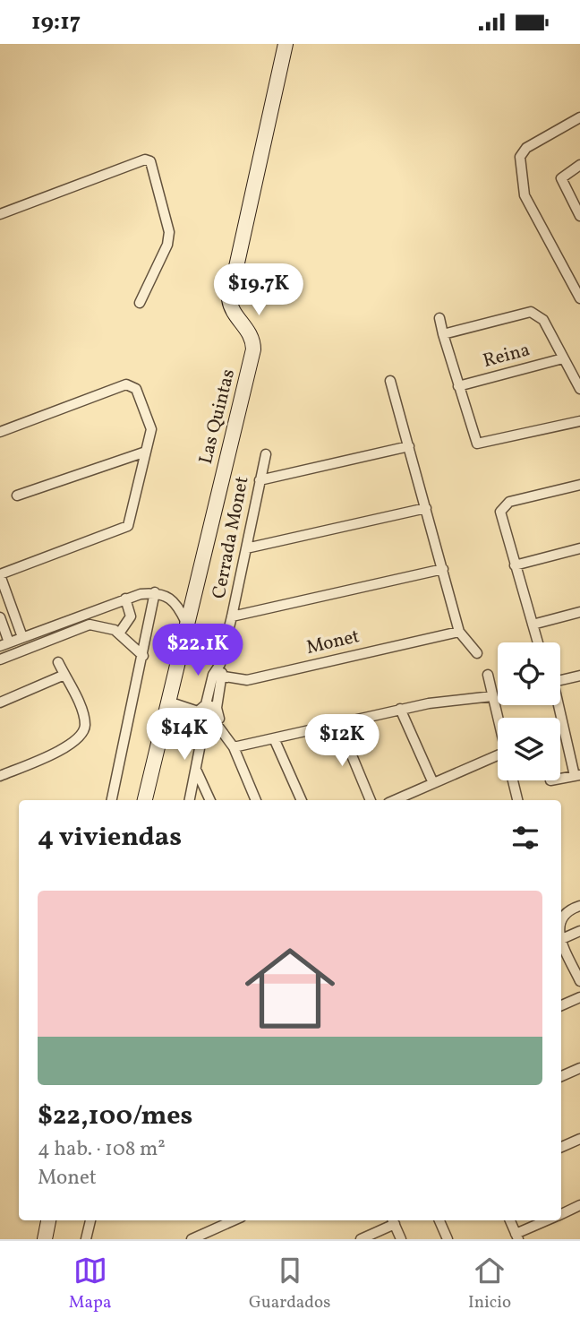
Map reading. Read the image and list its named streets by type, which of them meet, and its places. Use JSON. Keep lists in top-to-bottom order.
{
  "streets": {
    "street": [
      "Reina",
      "Las Quintas",
      "Cerrada Monet",
      "Monet"
    ]
  },
  "crossings": [
    ["Cerrada Monet", "Monet"]
  ],
  "page": {
    "status": "19:17",
    "price": [
      "$19.7K",
      "$22.1K",
      "$14K",
      "$12K"
    ],
    "heading": "4 viviendas",
    "list": [
      {
        "name": "$22,100/mes",
        "note": "4 hab. · 108 m² · Monet"
      }
    ],
    "tabs": ["Mapa", "Guardados", "Inicio"]
  }
}
